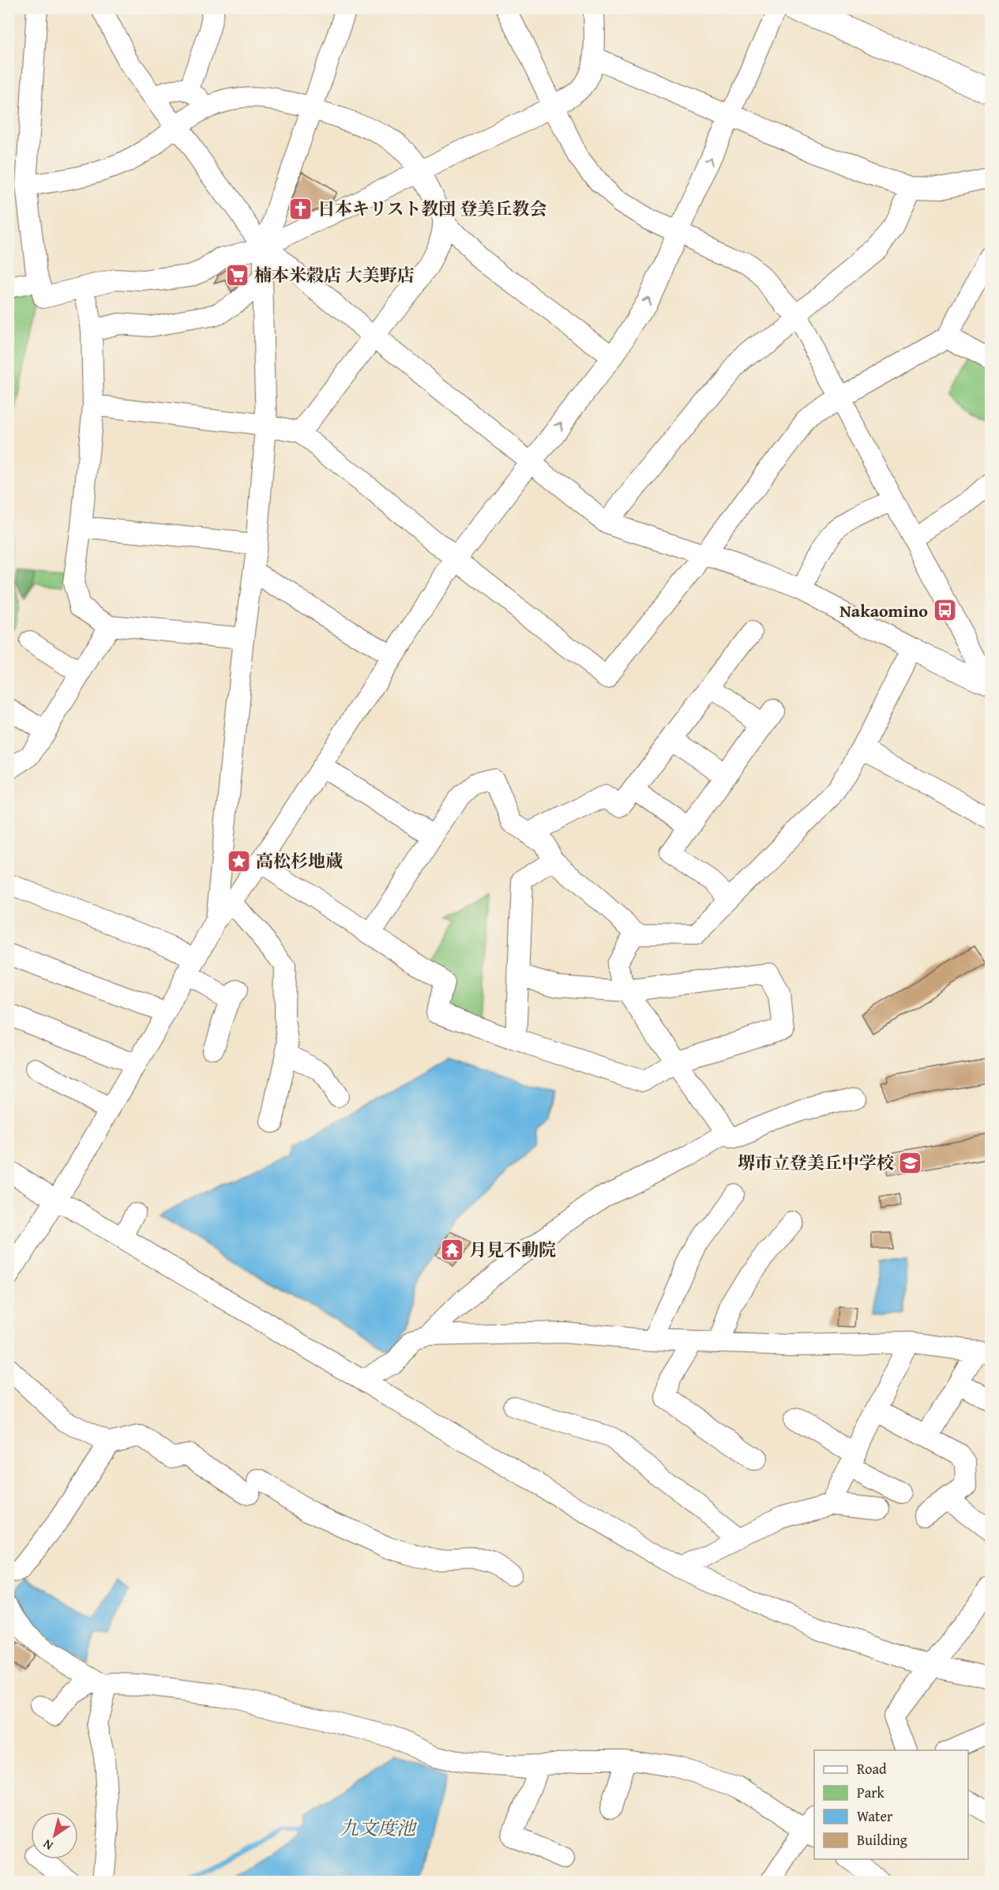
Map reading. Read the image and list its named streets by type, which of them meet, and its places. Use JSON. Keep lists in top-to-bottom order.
{
  "water": ["九文度池"],
  "places": {
    "church": ["日本キリスト教団 登美丘教会"],
    "supermarket": ["楠本米穀店 大美野店"],
    "bus stop": ["Nakaomino"],
    "place": ["高松杉地蔵"],
    "school or university": ["堺市立登美丘中学校"],
    "temple": ["月見不動院"]
  },
  "legend": [
    "Road",
    "Park",
    "Water",
    "Building"
  ],
  "north": "bottom left"
}
